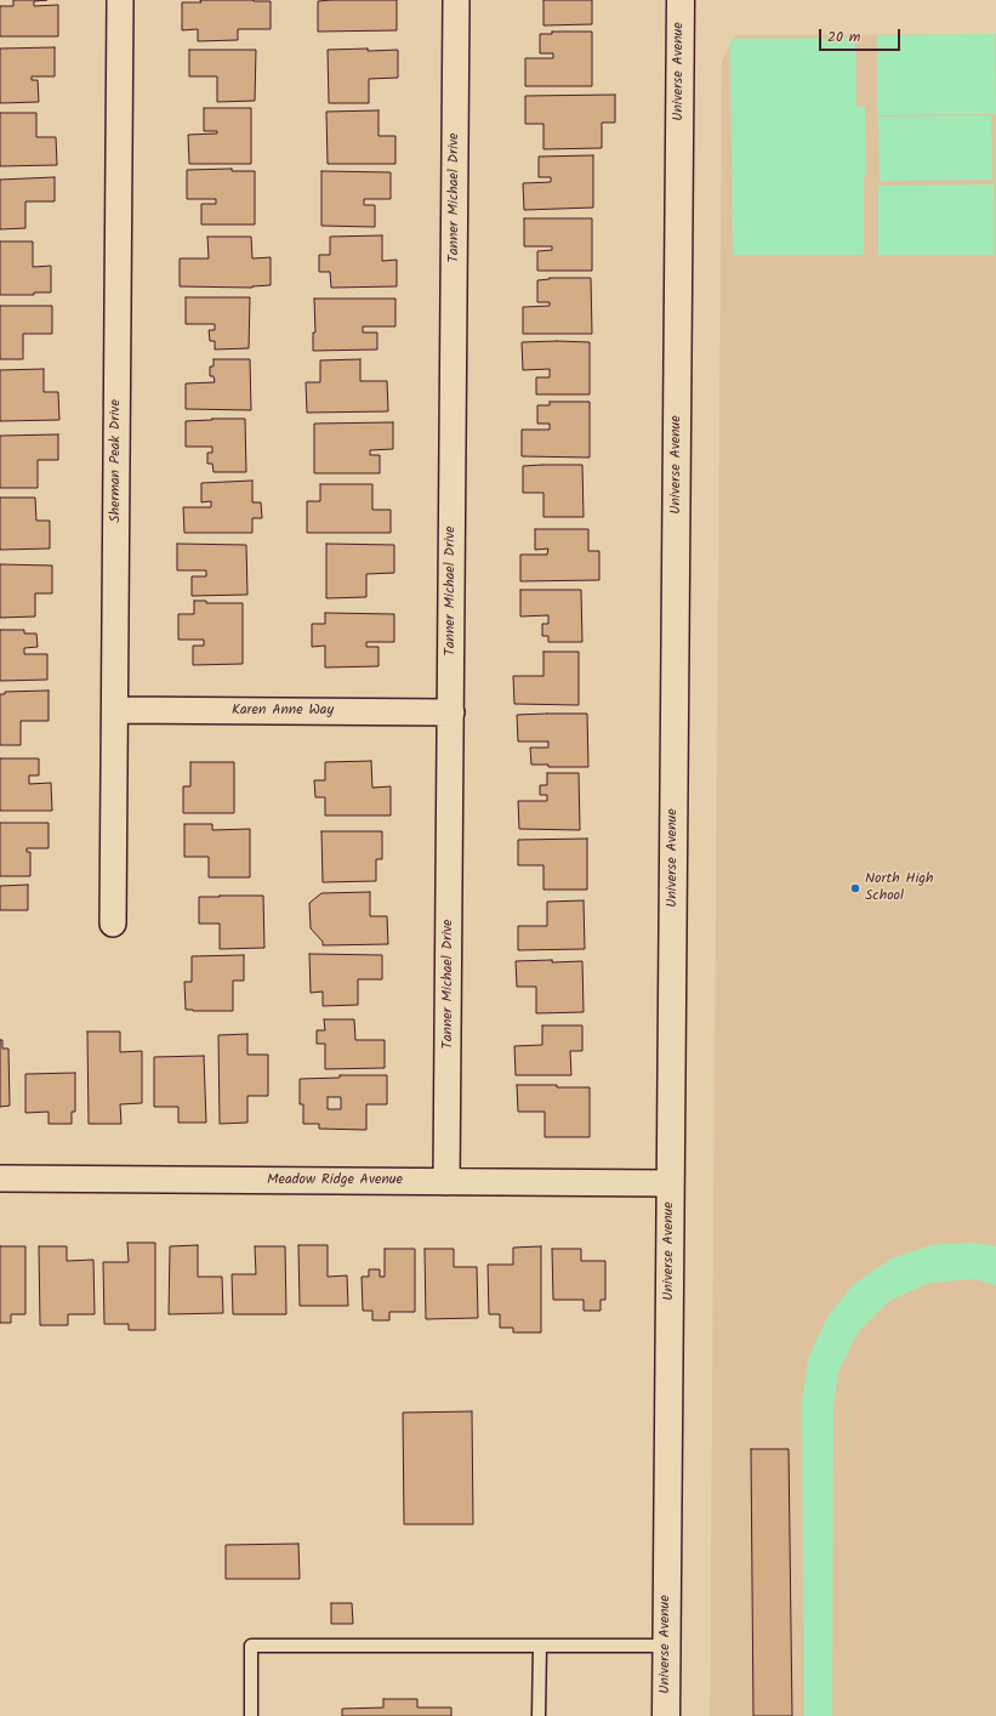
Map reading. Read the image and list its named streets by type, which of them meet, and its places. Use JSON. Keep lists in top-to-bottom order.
{
  "streets": {
    "street": [
      "Universe Avenue",
      "Tanner Michael Drive",
      "Sherman Peak Drive",
      "Karen Anne Way",
      "Meadow Ridge Avenue"
    ]
  },
  "crossings": [
    ["Universe Avenue", "Meadow Ridge Avenue"],
    ["Tanner Michael Drive", "Karen Anne Way"],
    ["Tanner Michael Drive", "Meadow Ridge Avenue"],
    ["Sherman Peak Drive", "Karen Anne Way"]
  ],
  "places": ["North High School"],
  "scale_bar": "20 m"
}
